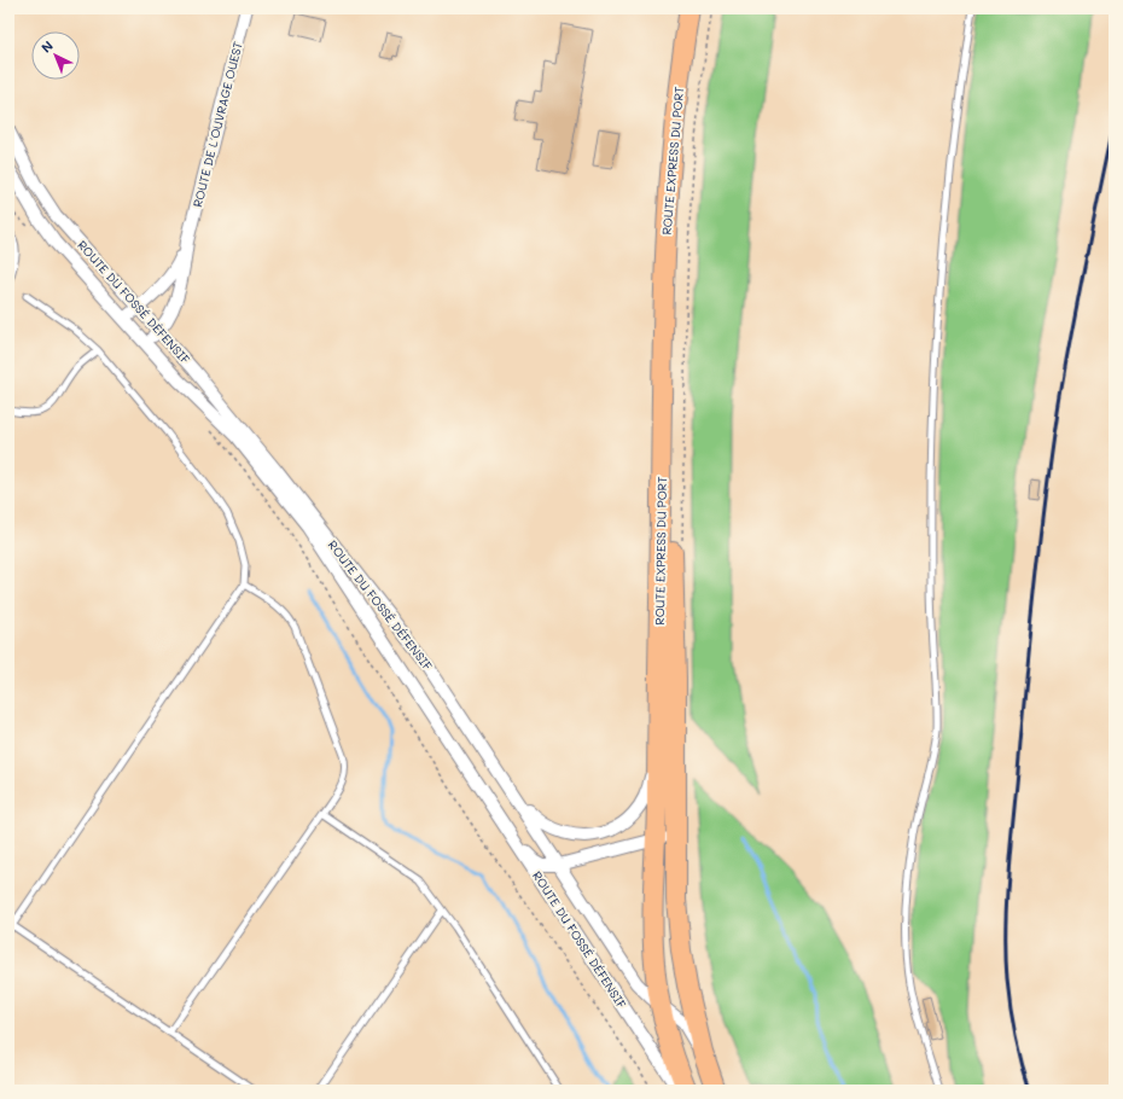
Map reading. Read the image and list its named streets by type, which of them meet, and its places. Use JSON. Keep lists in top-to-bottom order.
{
  "streets": {
    "main road": ["ROUTE EXPRESS DU PORT", "ROUTE DU FOSSÉ DÉFENSIF"],
    "street": ["ROUTE DE L'OUVRAGE OUEST"]
  },
  "crossings": [
    ["ROUTE DE L'OUVRAGE OUEST", "ROUTE DU FOSSÉ DÉFENSIF"],
    ["ROUTE EXPRESS DU PORT", "ROUTE DU FOSSÉ DÉFENSIF"]
  ],
  "north": "top left"
}
